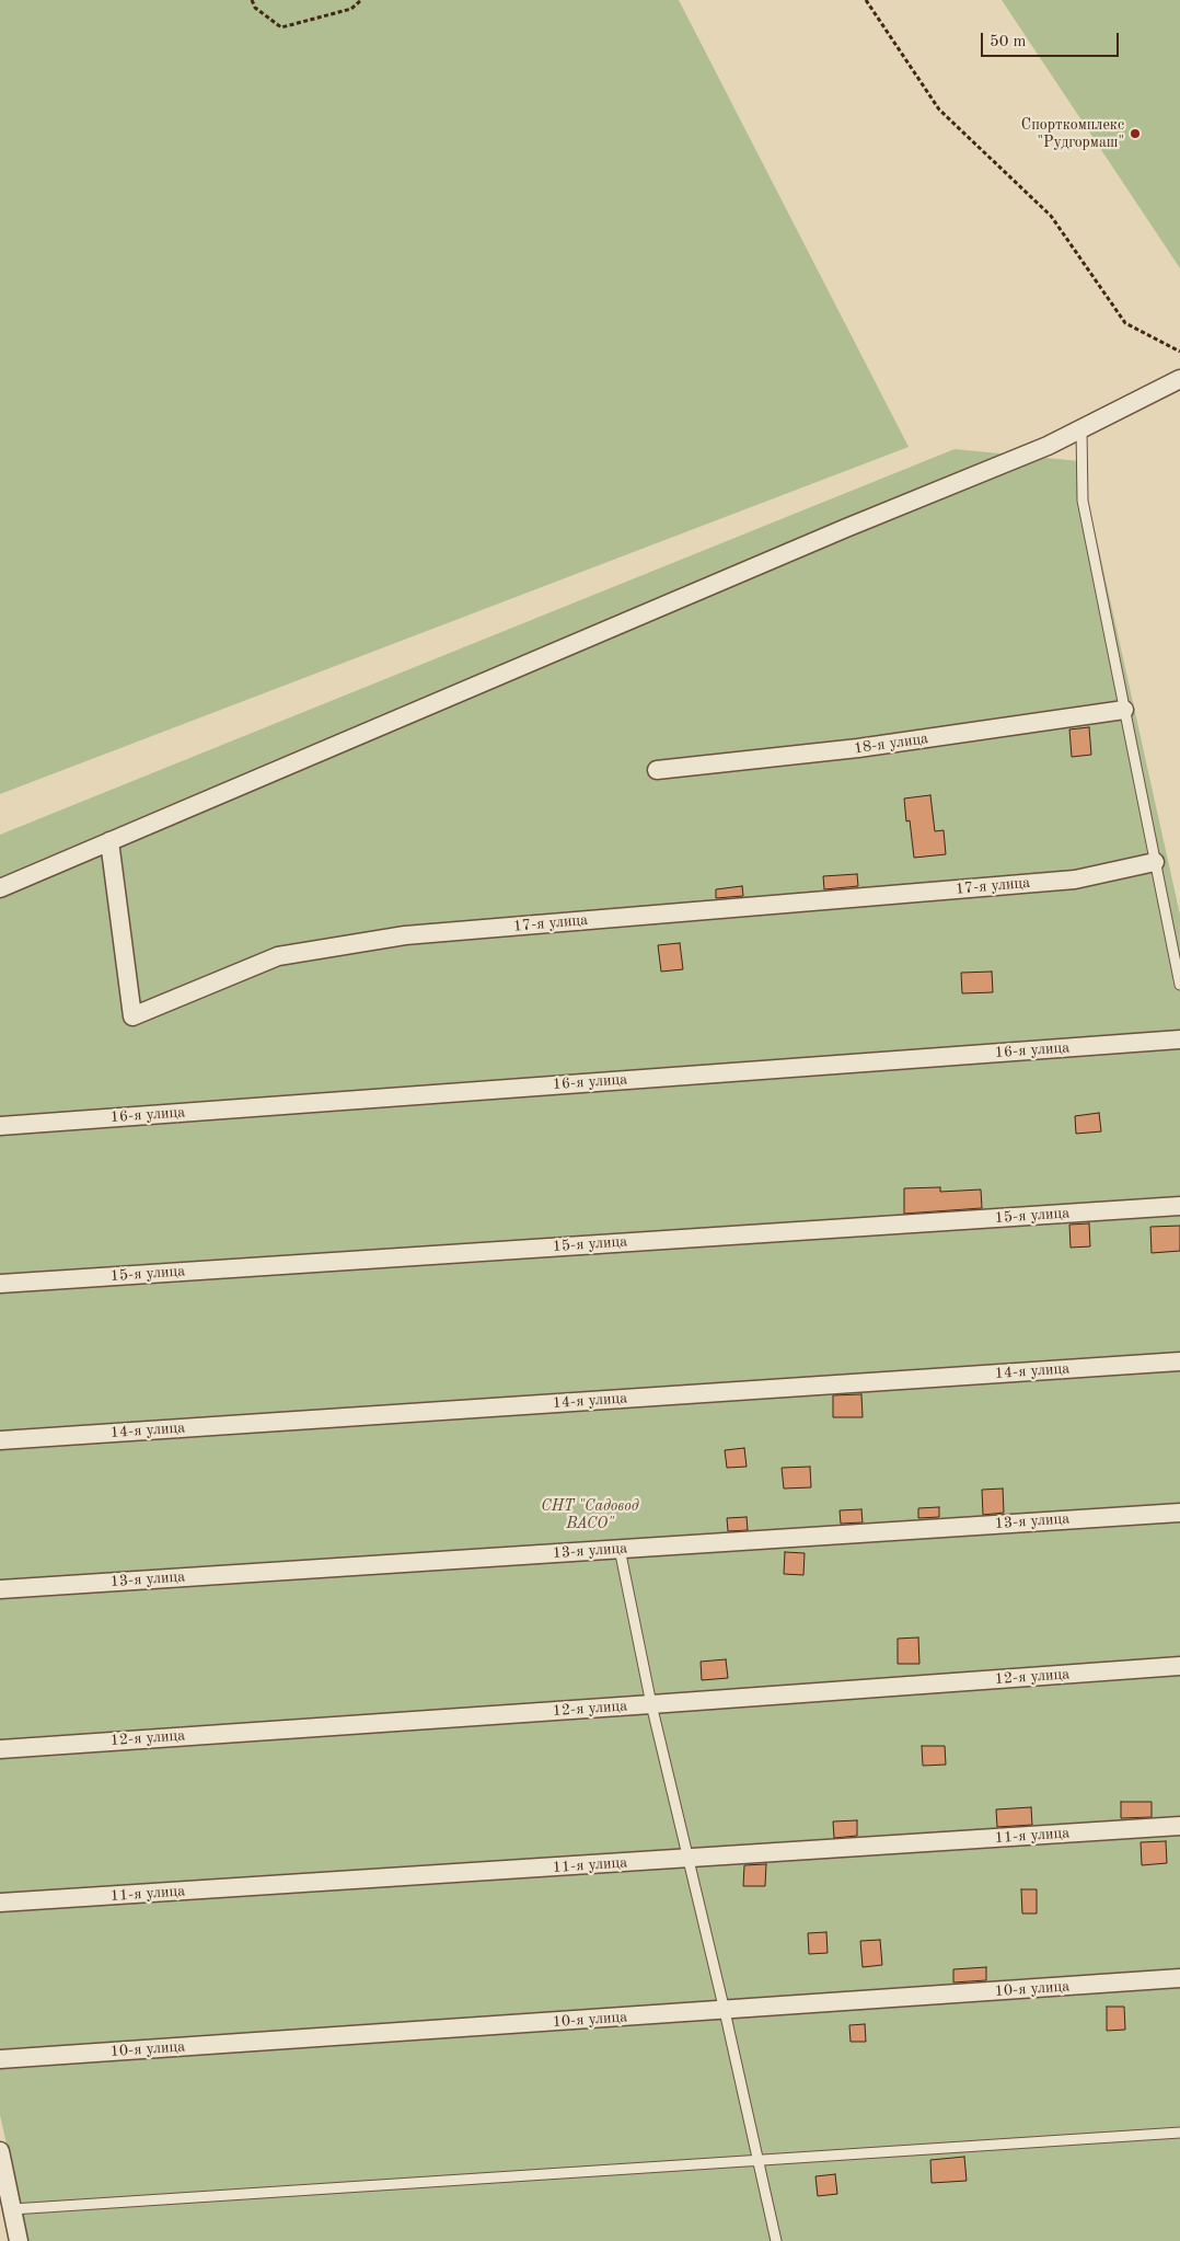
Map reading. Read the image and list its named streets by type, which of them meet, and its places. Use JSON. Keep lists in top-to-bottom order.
{
  "streets": {
    "street": [
      "18-я улица",
      "17-я улица",
      "16-я улица",
      "15-я улица",
      "14-я улица",
      "13-я улица",
      "12-я улица",
      "11-я улица",
      "10-я улица"
    ]
  },
  "parks": ["СНТ \"Садовод ВАСО\""],
  "places": ["Спорткомплекс \"Рудгормаш\""],
  "scale_bar": "50 m"
}
